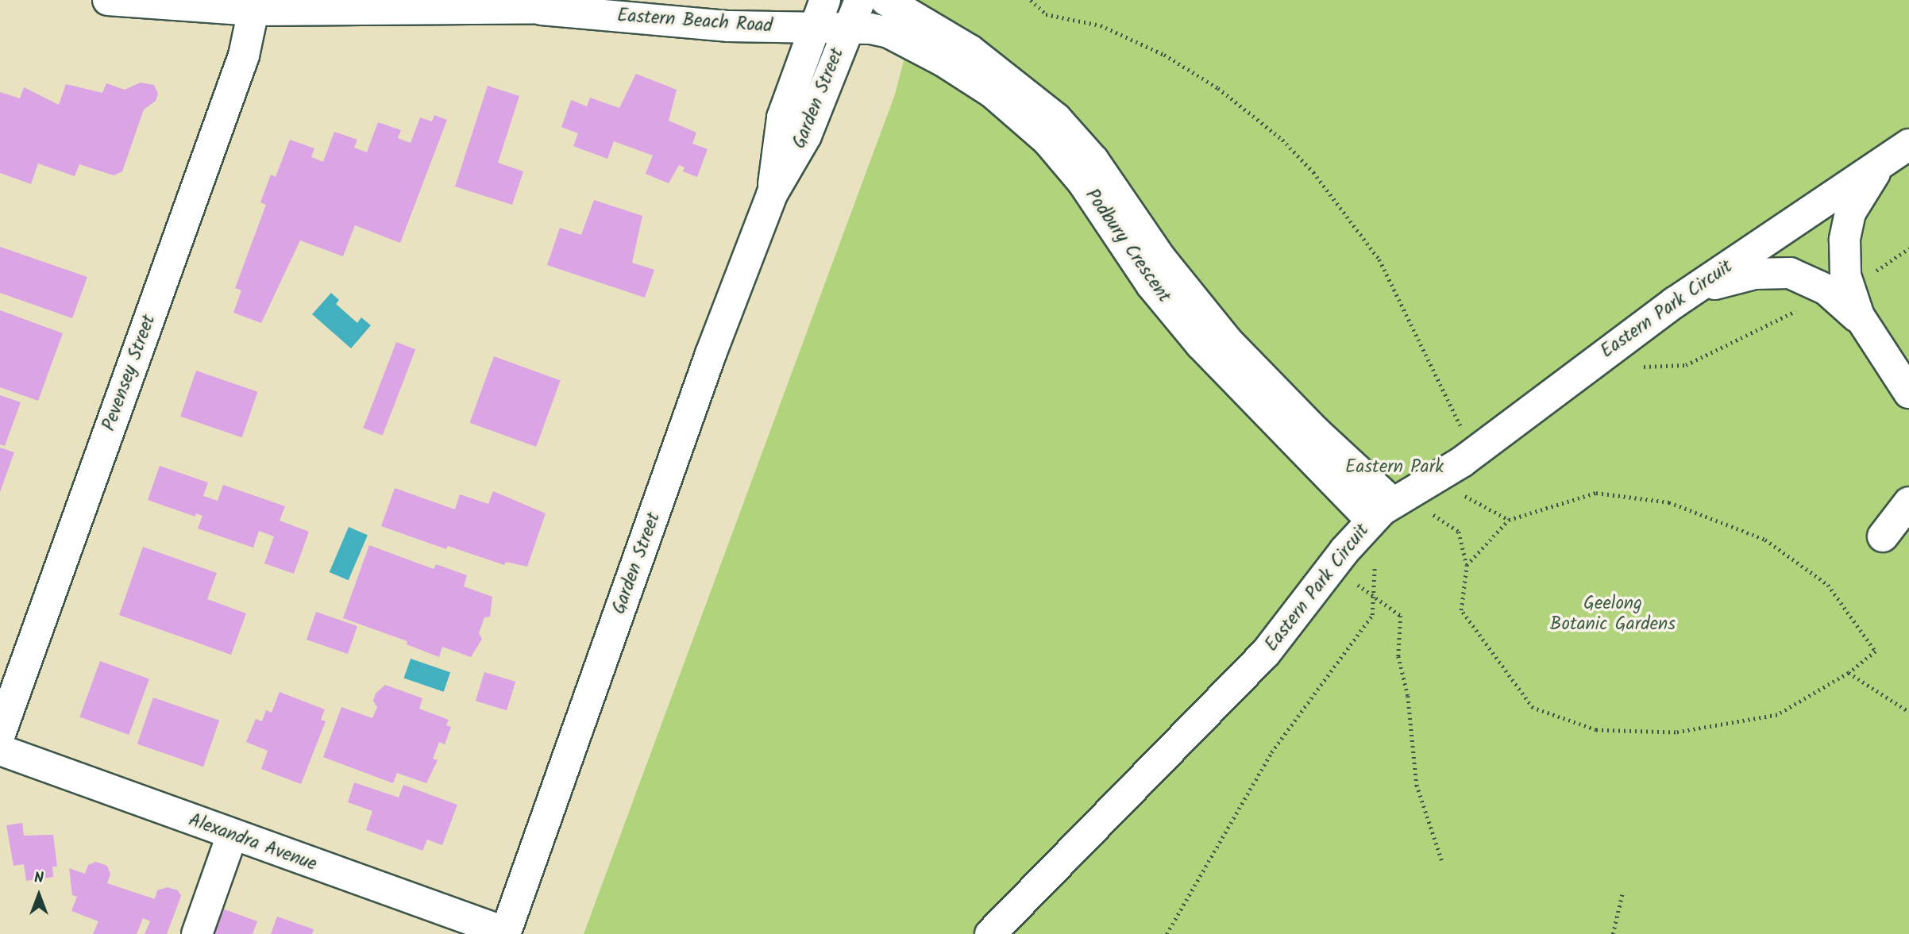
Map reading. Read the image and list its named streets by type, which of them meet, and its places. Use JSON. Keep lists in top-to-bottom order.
{
  "streets": {
    "street": [
      "Eastern Beach Road",
      "Garden Street",
      "Podbury Crescent",
      "Eastern Park Circuit",
      "Pevensey Street",
      "Alexandra Avenue"
    ]
  },
  "crossings": [
    ["Eastern Beach Road", "Garden Street"],
    ["Eastern Beach Road", "Podbury Crescent"],
    ["Eastern Beach Road", "Pevensey Street"],
    ["Garden Street", "Podbury Crescent"],
    ["Garden Street", "Alexandra Avenue"],
    ["Podbury Crescent", "Eastern Park Circuit"]
  ],
  "parks": ["Eastern Park", "Geelong Botanic Gardens"],
  "north": "top"
}
